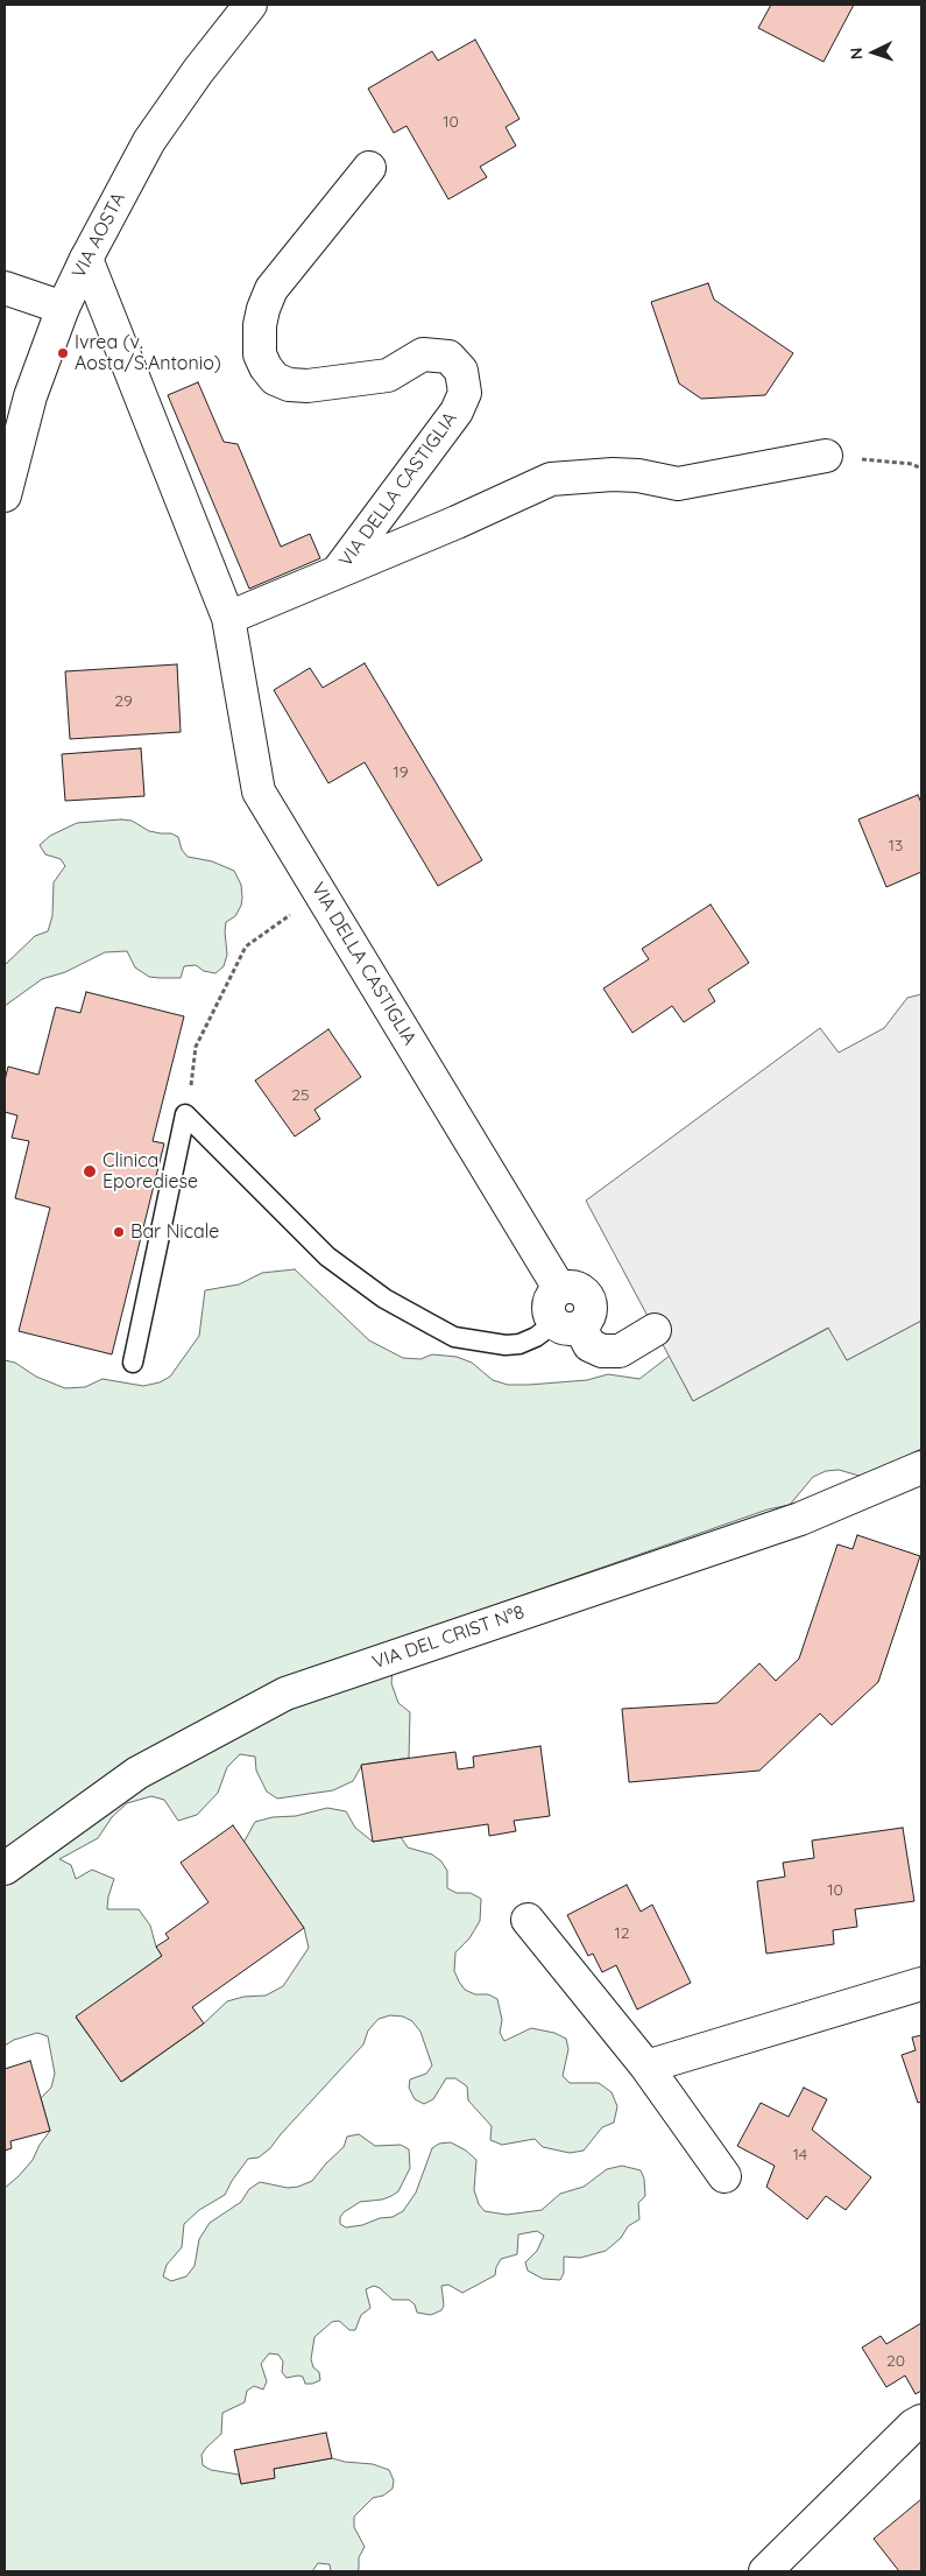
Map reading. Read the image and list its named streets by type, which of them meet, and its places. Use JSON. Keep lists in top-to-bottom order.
{
  "streets": {
    "street": ["VIA AOSTA", "VIA DELLA CASTIGLIA", "VIA DEL CRIST N°8"]
  },
  "crossings": [
    ["VIA AOSTA", "VIA DELLA CASTIGLIA"]
  ],
  "places": ["Ivrea (v. Aosta/S.Antonio)", "Clinica Eporediese", "Bar Nicale"],
  "house_numbers": [
    "10",
    "29",
    "19",
    "13",
    "25",
    "10",
    "12",
    "14",
    "20"
  ],
  "north": "left"
}
